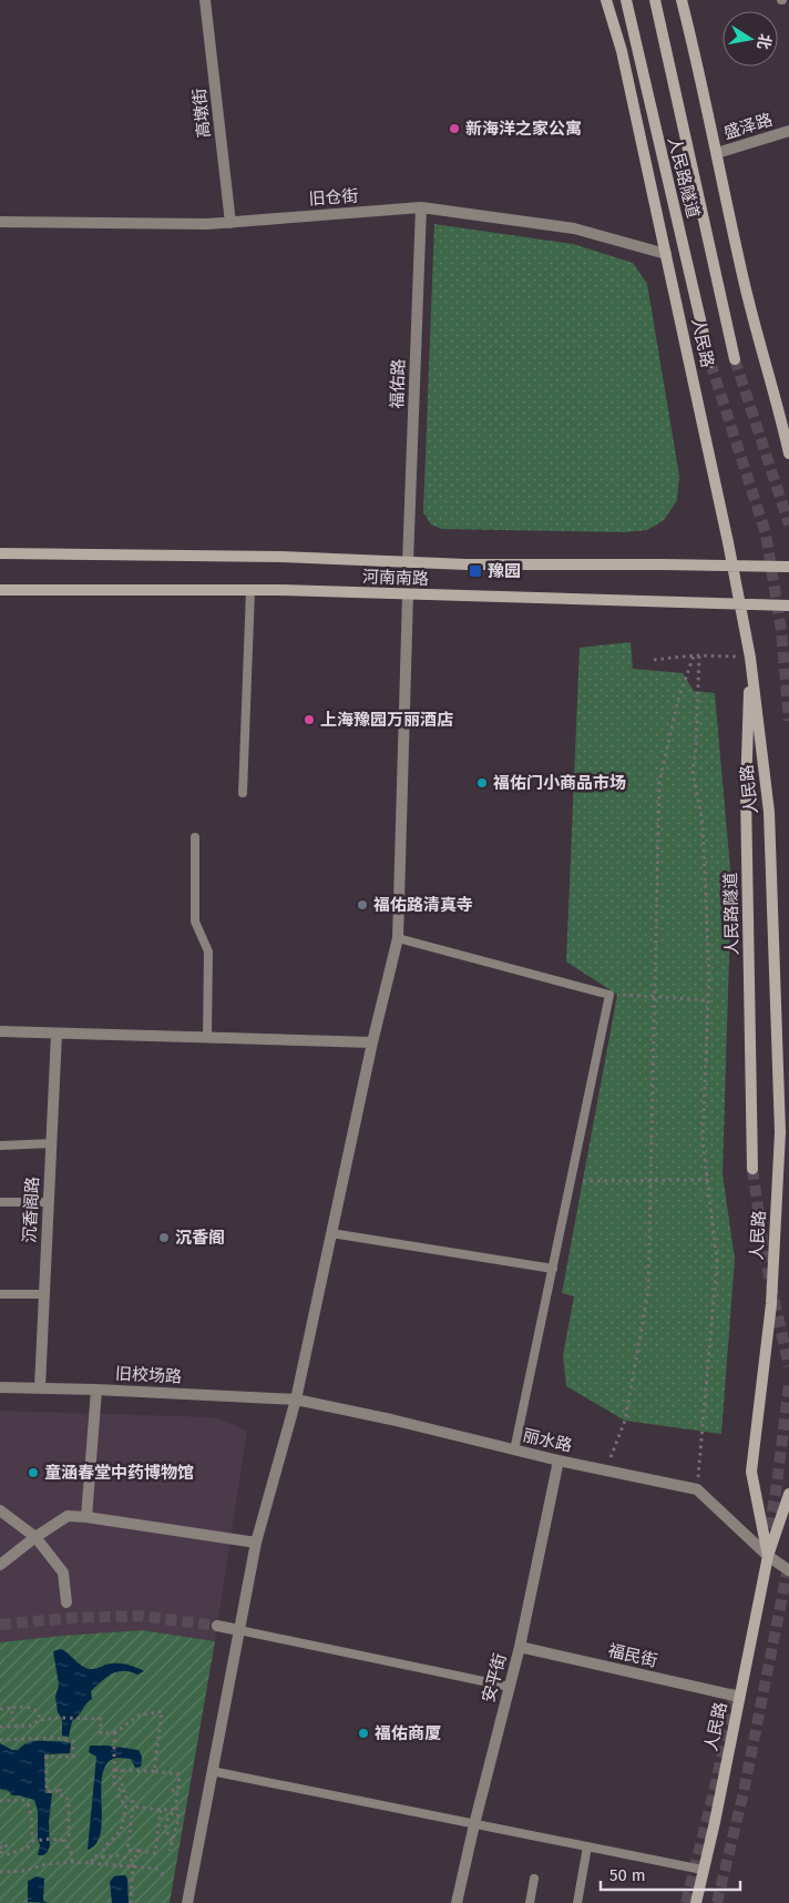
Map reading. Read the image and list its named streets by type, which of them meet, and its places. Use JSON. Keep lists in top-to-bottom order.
{
  "streets": {
    "main road": ["人民路隧道", "人民路", "河南南路"],
    "street": [
      "高墩街",
      "盛泽路",
      "旧仓街",
      "福佑路",
      "沉香阁路",
      "旧校场路",
      "丽水路",
      "福民街",
      "安平街"
    ]
  },
  "crossings": [
    ["高墩街", "旧仓街"],
    ["人民路隧道", "人民路"],
    ["旧仓街", "人民路"],
    ["旧仓街", "福佑路"],
    ["人民路", "河南南路"],
    ["人民路", "福民街"],
    ["福佑路", "河南南路"],
    ["沉香阁路", "旧校场路"],
    ["旧校场路", "丽水路"],
    ["丽水路", "安平街"],
    ["福民街", "安平街"]
  ],
  "places": {
    "other": [
      "新海洋之家公寓",
      "上海豫园万丽酒店",
      "福佑门小商品市场",
      "福佑路清真寺",
      "沉香阁",
      "童涵春堂中药博物馆",
      "福佑商厦"
    ],
    "transit": ["豫园"]
  },
  "scale_bar": "50 m",
  "north": "right"
}
